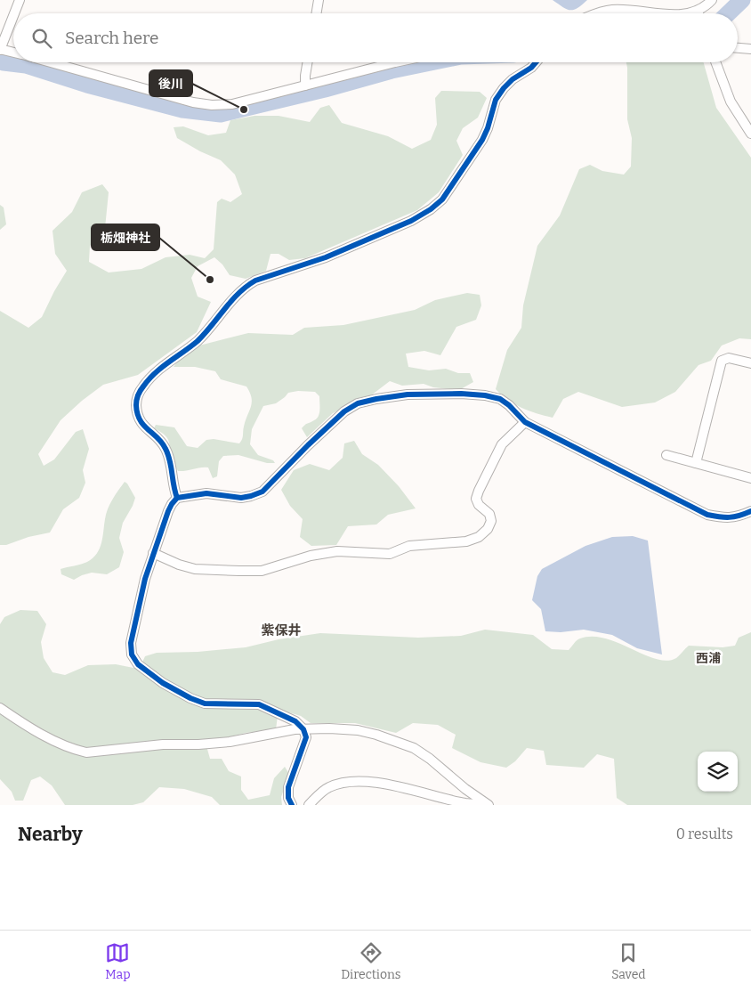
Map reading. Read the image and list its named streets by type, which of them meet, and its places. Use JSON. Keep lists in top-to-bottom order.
{
  "districts": ["紫保井", "西浦"],
  "places": ["後川", "栃畑神社"],
  "page": {
    "search": "Search here",
    "heading": ["Nearby", "0 results"],
    "nav": ["Map", "Directions", "Saved"]
  }
}
